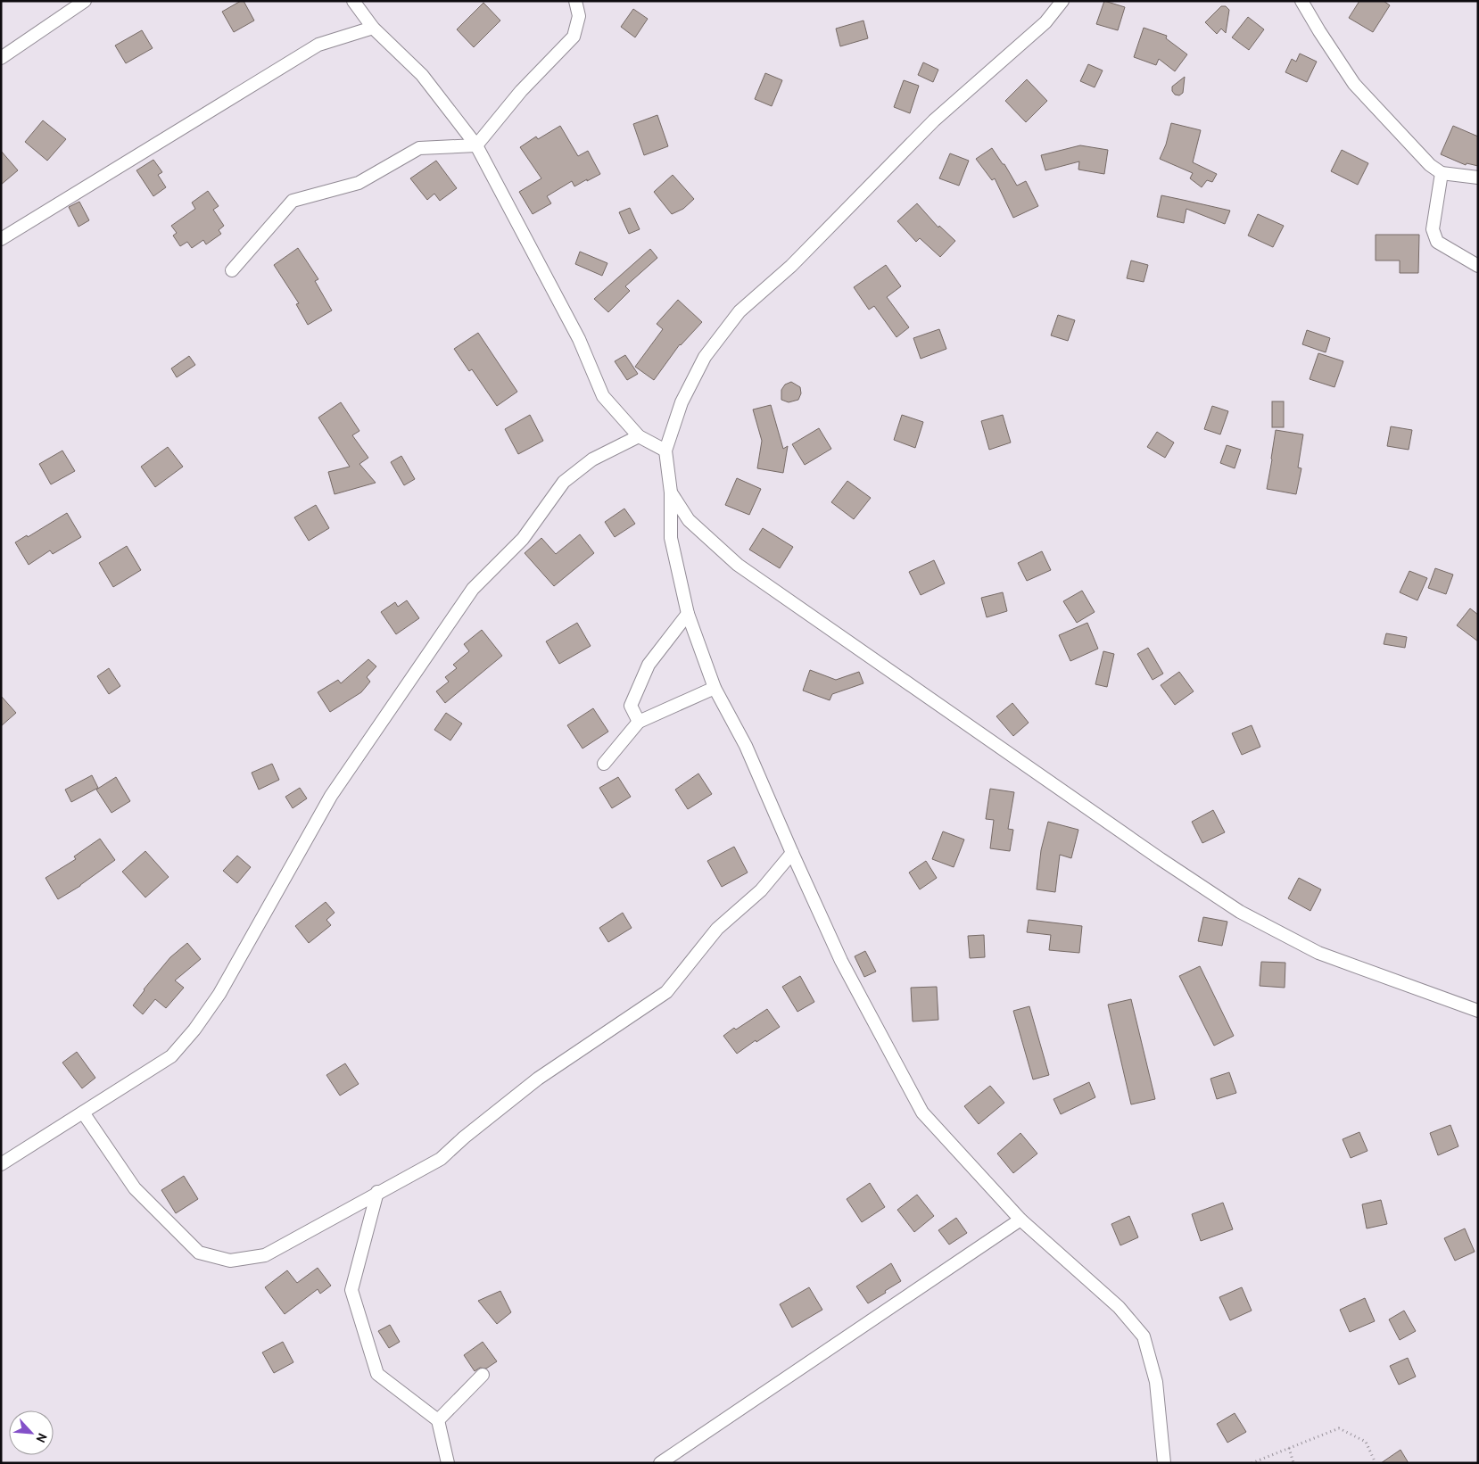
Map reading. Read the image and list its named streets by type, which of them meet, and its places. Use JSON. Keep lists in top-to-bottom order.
{
  "north": "bottom right"
}
